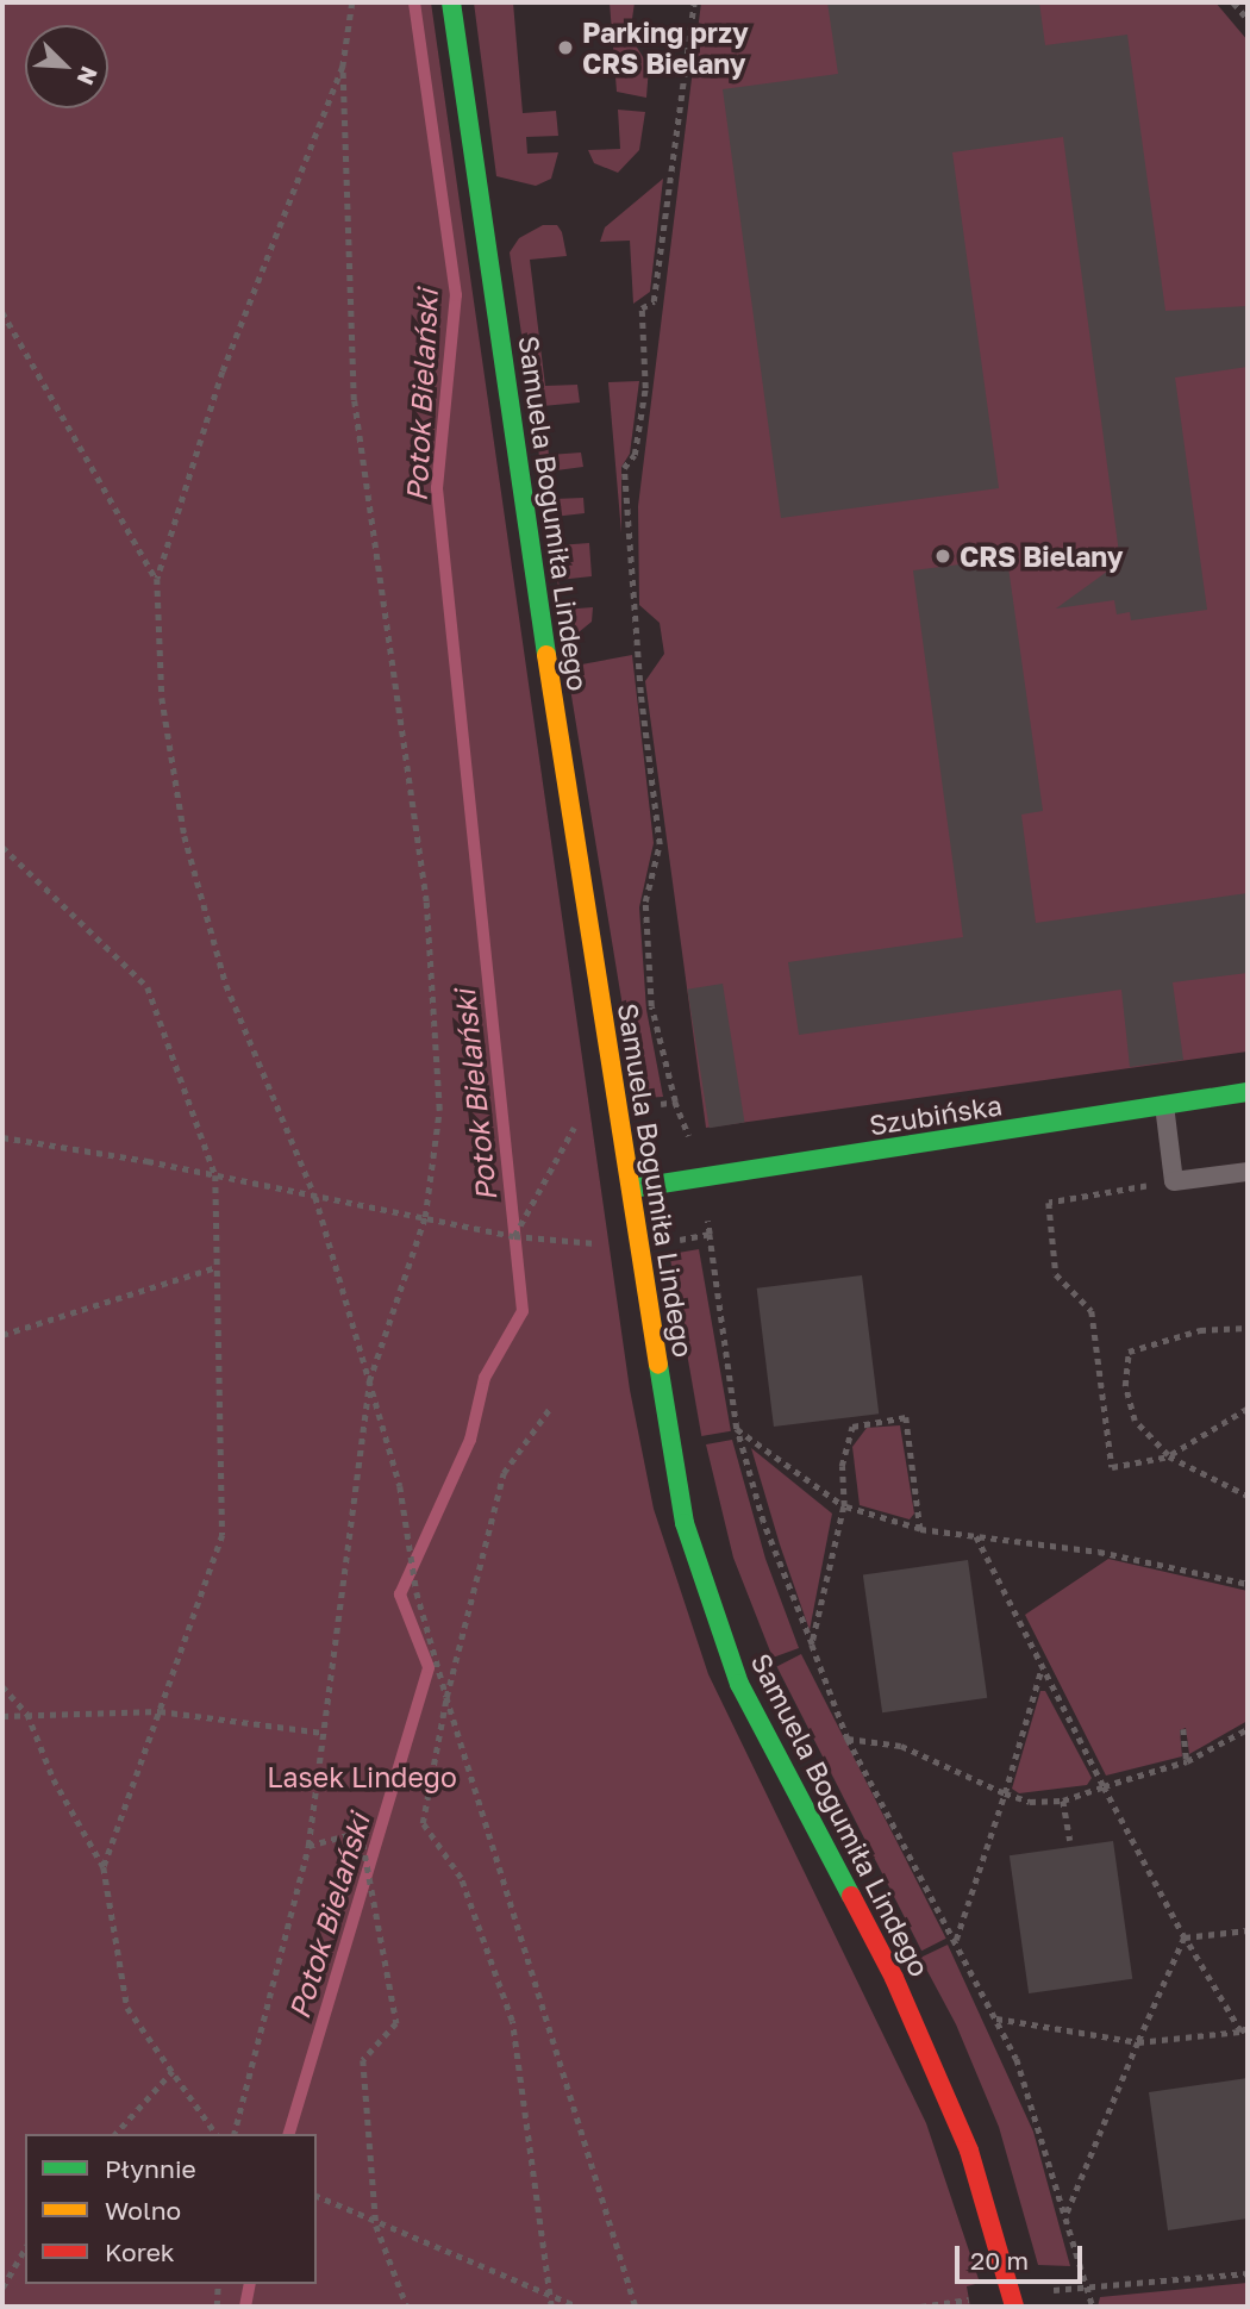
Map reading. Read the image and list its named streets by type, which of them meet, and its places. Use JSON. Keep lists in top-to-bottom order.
{
  "streets": {
    "street": ["Samuela Bogumiła Lindego", "Szubińska"]
  },
  "crossings": [
    ["Samuela Bogumiła Lindego", "Szubińska"]
  ],
  "water": ["Potok Bielański"],
  "parks": ["Lasek Lindego"],
  "places": ["Parking przy CRS Bielany", "CRS Bielany"],
  "legend": ["Płynnie", "Wolno", "Korek"],
  "scale_bar": "20 m",
  "north": "bottom right"
}
